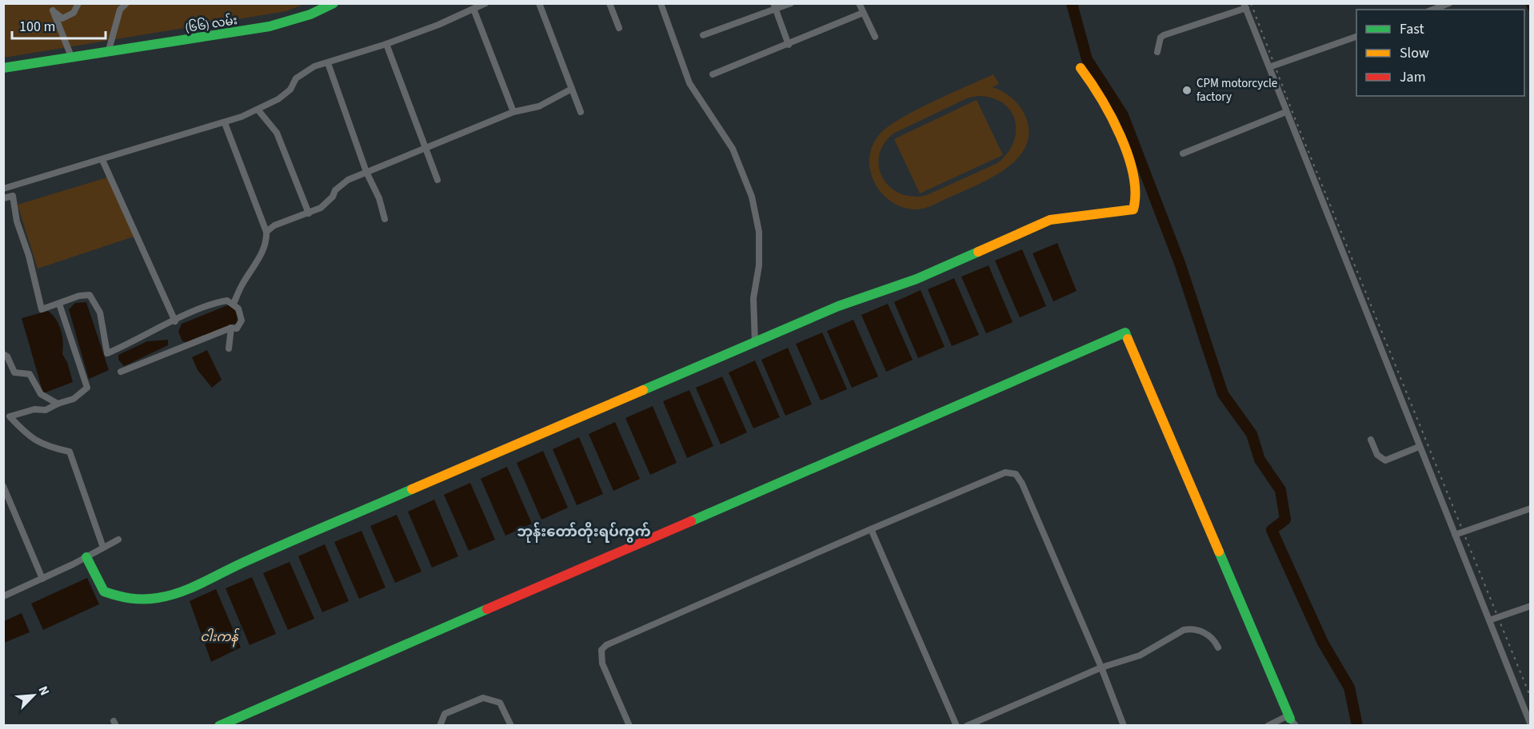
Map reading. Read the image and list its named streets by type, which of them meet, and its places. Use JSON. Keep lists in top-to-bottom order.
{
  "streets": {
    "street": ["(၆၆) လမ်း"]
  },
  "districts": ["ဘုန်းတော်တိုးရပ်ကွက်"],
  "water": ["ငါးကန်"],
  "places": ["CPM motorcycle factory"],
  "legend": ["Fast", "Slow", "Jam"],
  "scale_bar": "100 m",
  "north": "top right"
}
